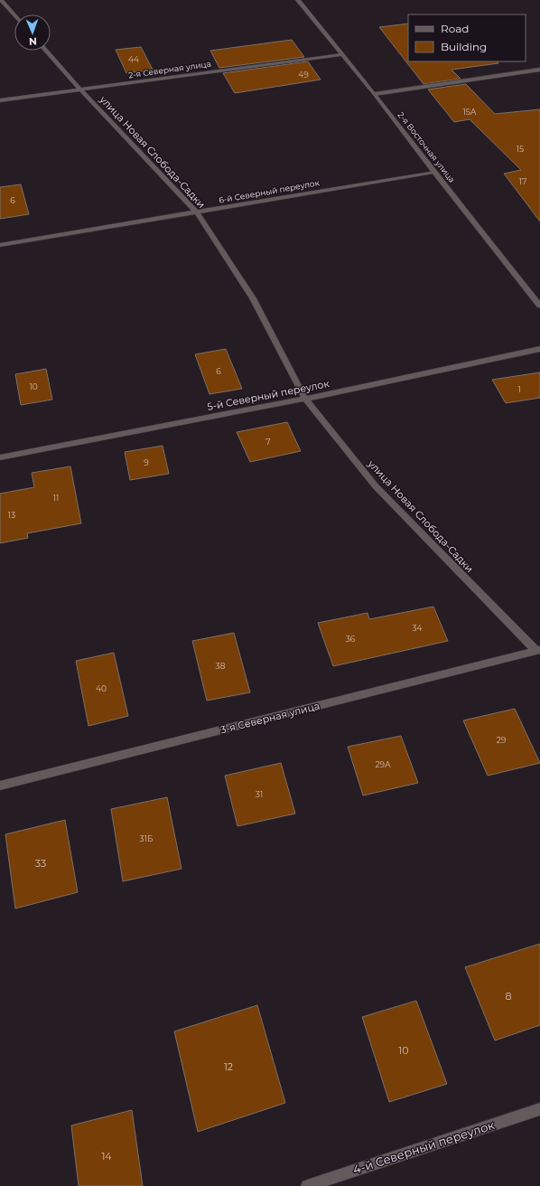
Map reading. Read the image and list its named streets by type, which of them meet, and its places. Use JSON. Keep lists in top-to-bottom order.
{
  "streets": {
    "street": [
      "2-я Северная улица",
      "2-я Восточная улица",
      "улица Новая Слобода-Садки",
      "6-й Северный переулок",
      "5-й Северный переулок",
      "3-я Северная улица",
      "4-й Северный переулок"
    ]
  },
  "crossings": [
    ["2-я Северная улица", "2-я Восточная улица"],
    ["2-я Северная улица", "улица Новая Слобода-Садки"],
    ["2-я Восточная улица", "6-й Северный переулок"],
    ["улица Новая Слобода-Садки", "6-й Северный переулок"],
    ["улица Новая Слобода-Садки", "5-й Северный переулок"],
    ["улица Новая Слобода-Садки", "3-я Северная улица"]
  ],
  "house_numbers": [
    "44",
    "49",
    "15А",
    "15",
    "17",
    "6",
    "6",
    "10",
    "1",
    "7",
    "9",
    "11",
    "13",
    "34",
    "36",
    "38",
    "40",
    "29",
    "29А",
    "31",
    "31Б",
    "33",
    "8",
    "10",
    "12",
    "14"
  ],
  "legend": ["Road", "Building"],
  "north": "bottom"
}
